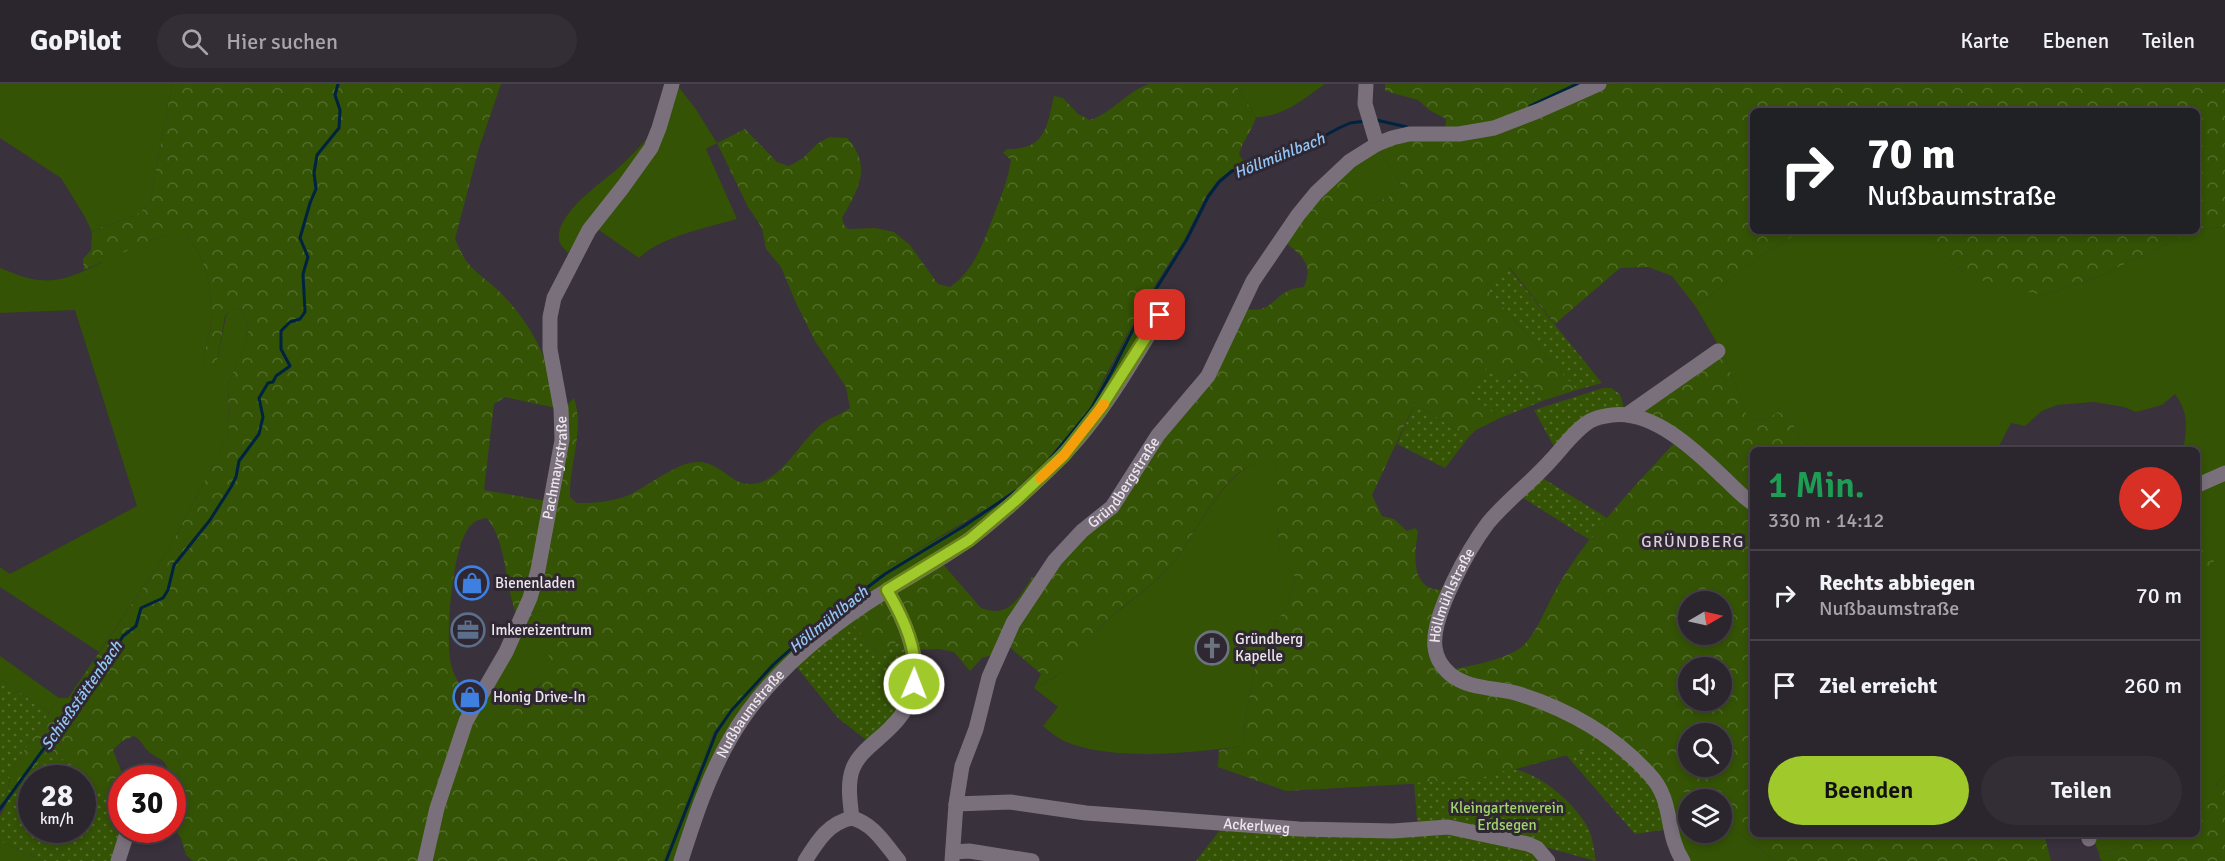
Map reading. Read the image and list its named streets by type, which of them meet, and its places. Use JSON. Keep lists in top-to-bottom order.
{
  "streets": {
    "street": [
      "Pachmayrstraße",
      "Gründbergstraße",
      "Höllmühlstraße",
      "Nußbaumstraße",
      "Ackerlweg"
    ]
  },
  "crossings": [
    ["Gründbergstraße", "Ackerlweg"]
  ],
  "districts": ["GRÜNDBERG"],
  "water": ["Höllmühlbach", "Schießstättenbach"],
  "parks": ["Kleingartenverein Erdsegen"],
  "places": {
    "shop": ["Bienenladen", "Honig Drive-In"],
    "office": ["Imkereizentrum"],
    "church": ["Gründberg Kapelle"]
  },
  "north": "right",
  "page": {
    "header": "GoPilot",
    "search": "Hier suchen",
    "nav": ["Karte", "Ebenen", "Teilen"],
    "turn": ["70 m", "Nußbaumstraße"],
    "heading": ["1 Min.", "330 m · 14:12"],
    "list": [
      {
        "name": "Rechts abbiegen",
        "note": "Nußbaumstraße",
        "value": "70 m"
      },
      {
        "name": "Ziel erreicht",
        "value": "260 m"
      }
    ],
    "buttons": ["Beenden", "Teilen"],
    "speed": "28 km/h",
    "limit": "30"
  }
}
